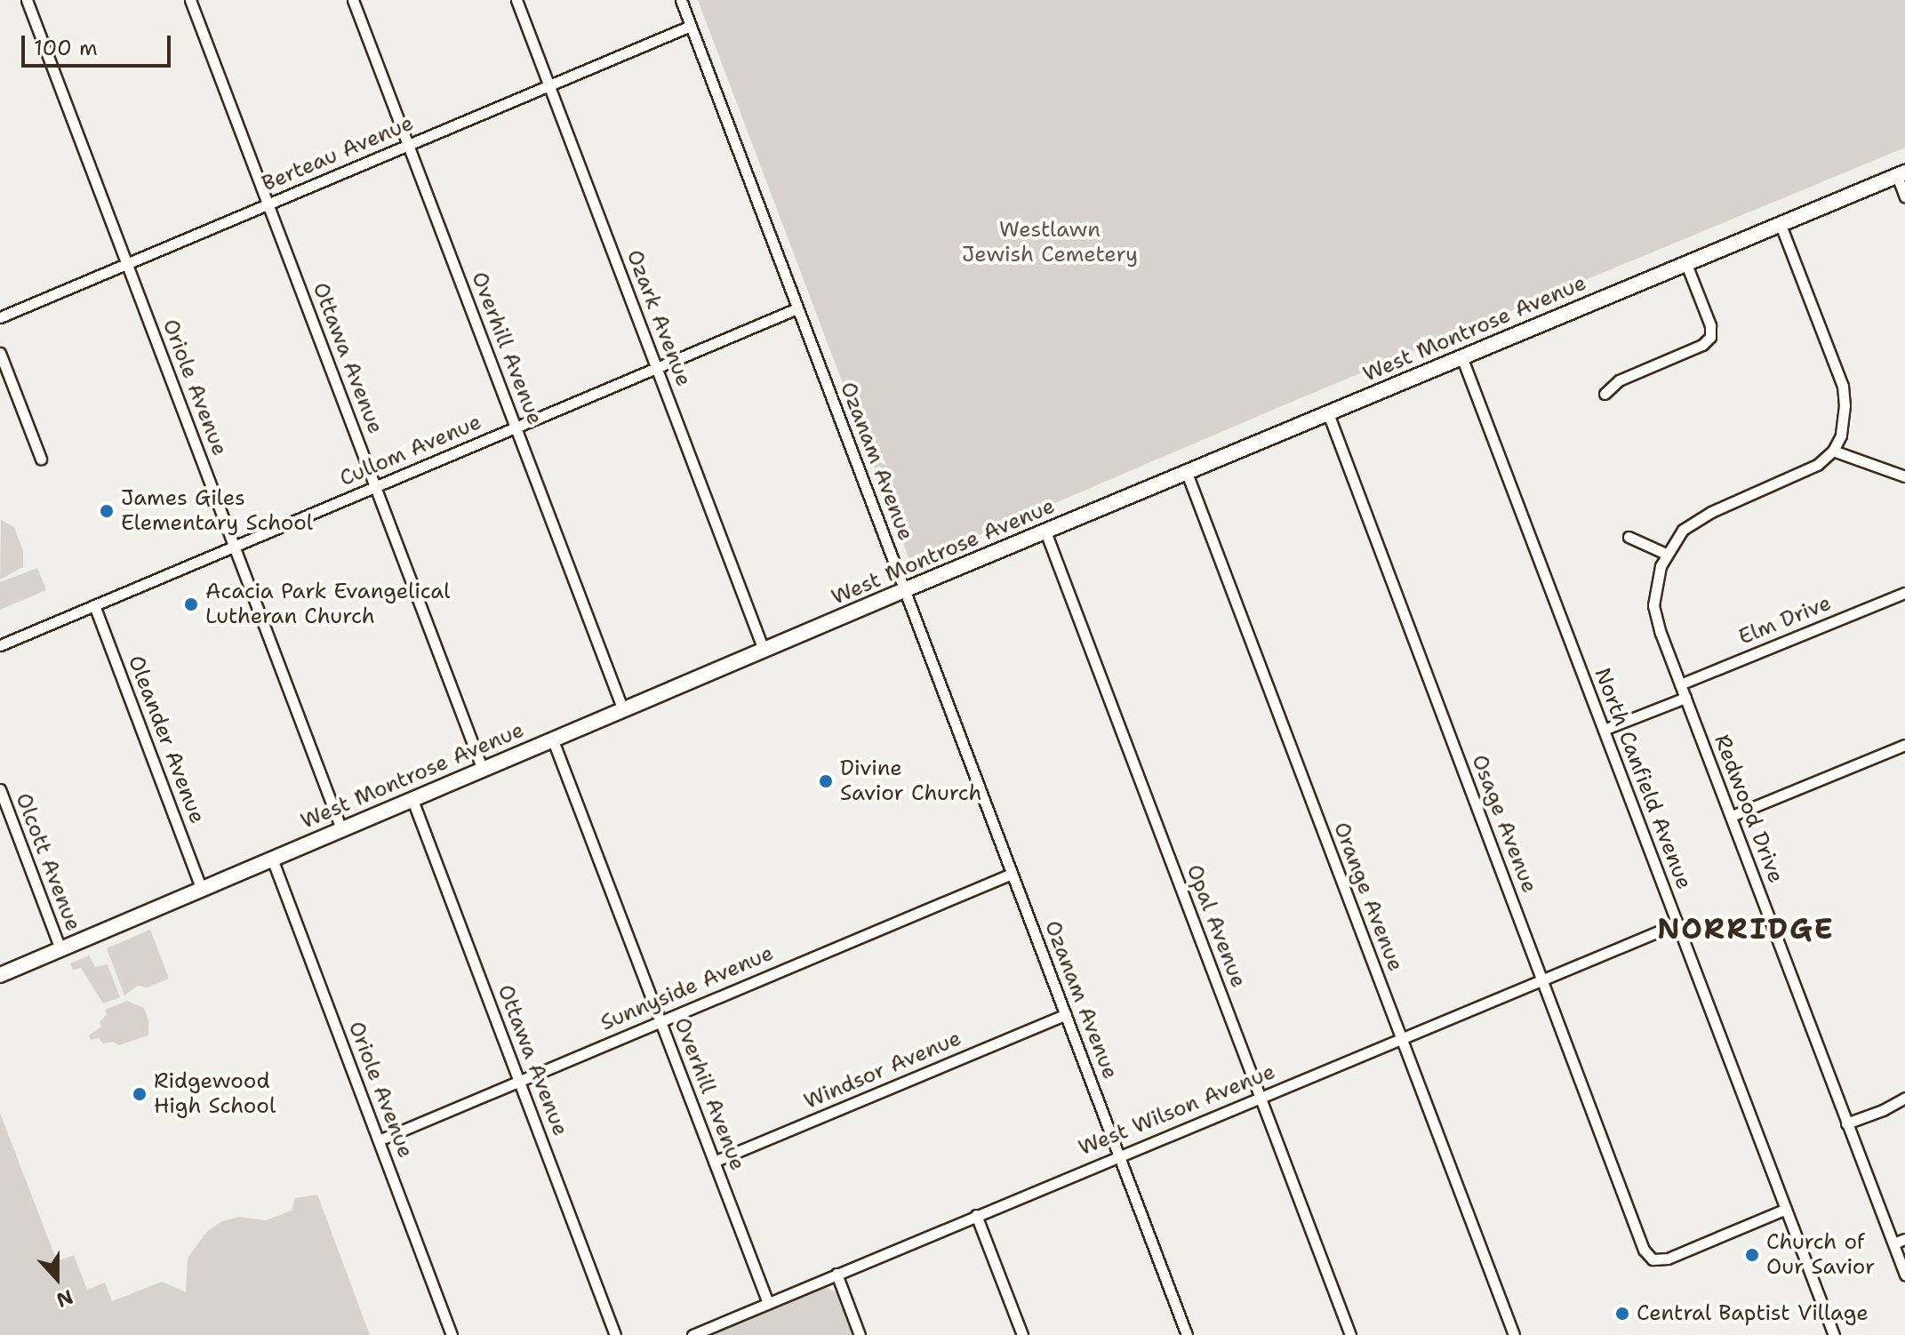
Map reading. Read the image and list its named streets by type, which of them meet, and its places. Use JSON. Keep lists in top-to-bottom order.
{
  "streets": {
    "street": [
      "Berteau Avenue",
      "Ozark Avenue",
      "West Montrose Avenue",
      "Overhill Avenue",
      "Ottawa Avenue",
      "Oriole Avenue",
      "Cullom Avenue",
      "Ozanam Avenue",
      "Elm Drive",
      "Oleander Avenue",
      "North Canfield Avenue",
      "Redwood Drive",
      "Osage Avenue",
      "Olcott Avenue",
      "Orange Avenue",
      "Opal Avenue",
      "Sunnyside Avenue",
      "Windsor Avenue",
      "West Wilson Avenue"
    ]
  },
  "crossings": [
    ["Berteau Avenue", "Ozark Avenue"],
    ["Berteau Avenue", "Overhill Avenue"],
    ["Berteau Avenue", "Ottawa Avenue"],
    ["Berteau Avenue", "Oriole Avenue"],
    ["Berteau Avenue", "Ozanam Avenue"],
    ["Ozark Avenue", "West Montrose Avenue"],
    ["Ozark Avenue", "Cullom Avenue"],
    ["West Montrose Avenue", "Overhill Avenue"],
    ["West Montrose Avenue", "Ottawa Avenue"],
    ["West Montrose Avenue", "Oriole Avenue"],
    ["West Montrose Avenue", "Ozanam Avenue"],
    ["West Montrose Avenue", "Oleander Avenue"],
    ["West Montrose Avenue", "North Canfield Avenue"],
    ["West Montrose Avenue", "Osage Avenue"],
    ["West Montrose Avenue", "Olcott Avenue"],
    ["West Montrose Avenue", "Orange Avenue"],
    ["West Montrose Avenue", "Opal Avenue"],
    ["Overhill Avenue", "Cullom Avenue"],
    ["Overhill Avenue", "Sunnyside Avenue"],
    ["Overhill Avenue", "Windsor Avenue"],
    ["Overhill Avenue", "West Wilson Avenue"],
    ["Ottawa Avenue", "Cullom Avenue"],
    ["Ottawa Avenue", "Sunnyside Avenue"],
    ["Oriole Avenue", "Cullom Avenue"],
    ["Oriole Avenue", "Sunnyside Avenue"],
    ["Cullom Avenue", "Ozanam Avenue"],
    ["Cullom Avenue", "Oleander Avenue"],
    ["Ozanam Avenue", "Sunnyside Avenue"],
    ["Ozanam Avenue", "Windsor Avenue"],
    ["Ozanam Avenue", "West Wilson Avenue"],
    ["Elm Drive", "Redwood Drive"],
    ["North Canfield Avenue", "Osage Avenue"],
    ["North Canfield Avenue", "West Wilson Avenue"],
    ["Osage Avenue", "West Wilson Avenue"],
    ["Orange Avenue", "West Wilson Avenue"],
    ["Opal Avenue", "West Wilson Avenue"]
  ],
  "districts": ["NORRIDGE"],
  "parks": ["Westlawn Jewish Cemetery"],
  "places": [
    "James Giles Elementary School",
    "Acacia Park Evangelical Lutheran Church",
    "Divine Savior Church",
    "Ridgewood High School",
    "Church of Our Savior",
    "Central Baptist Village"
  ],
  "scale_bar": "100 m",
  "north": "bottom"
}
